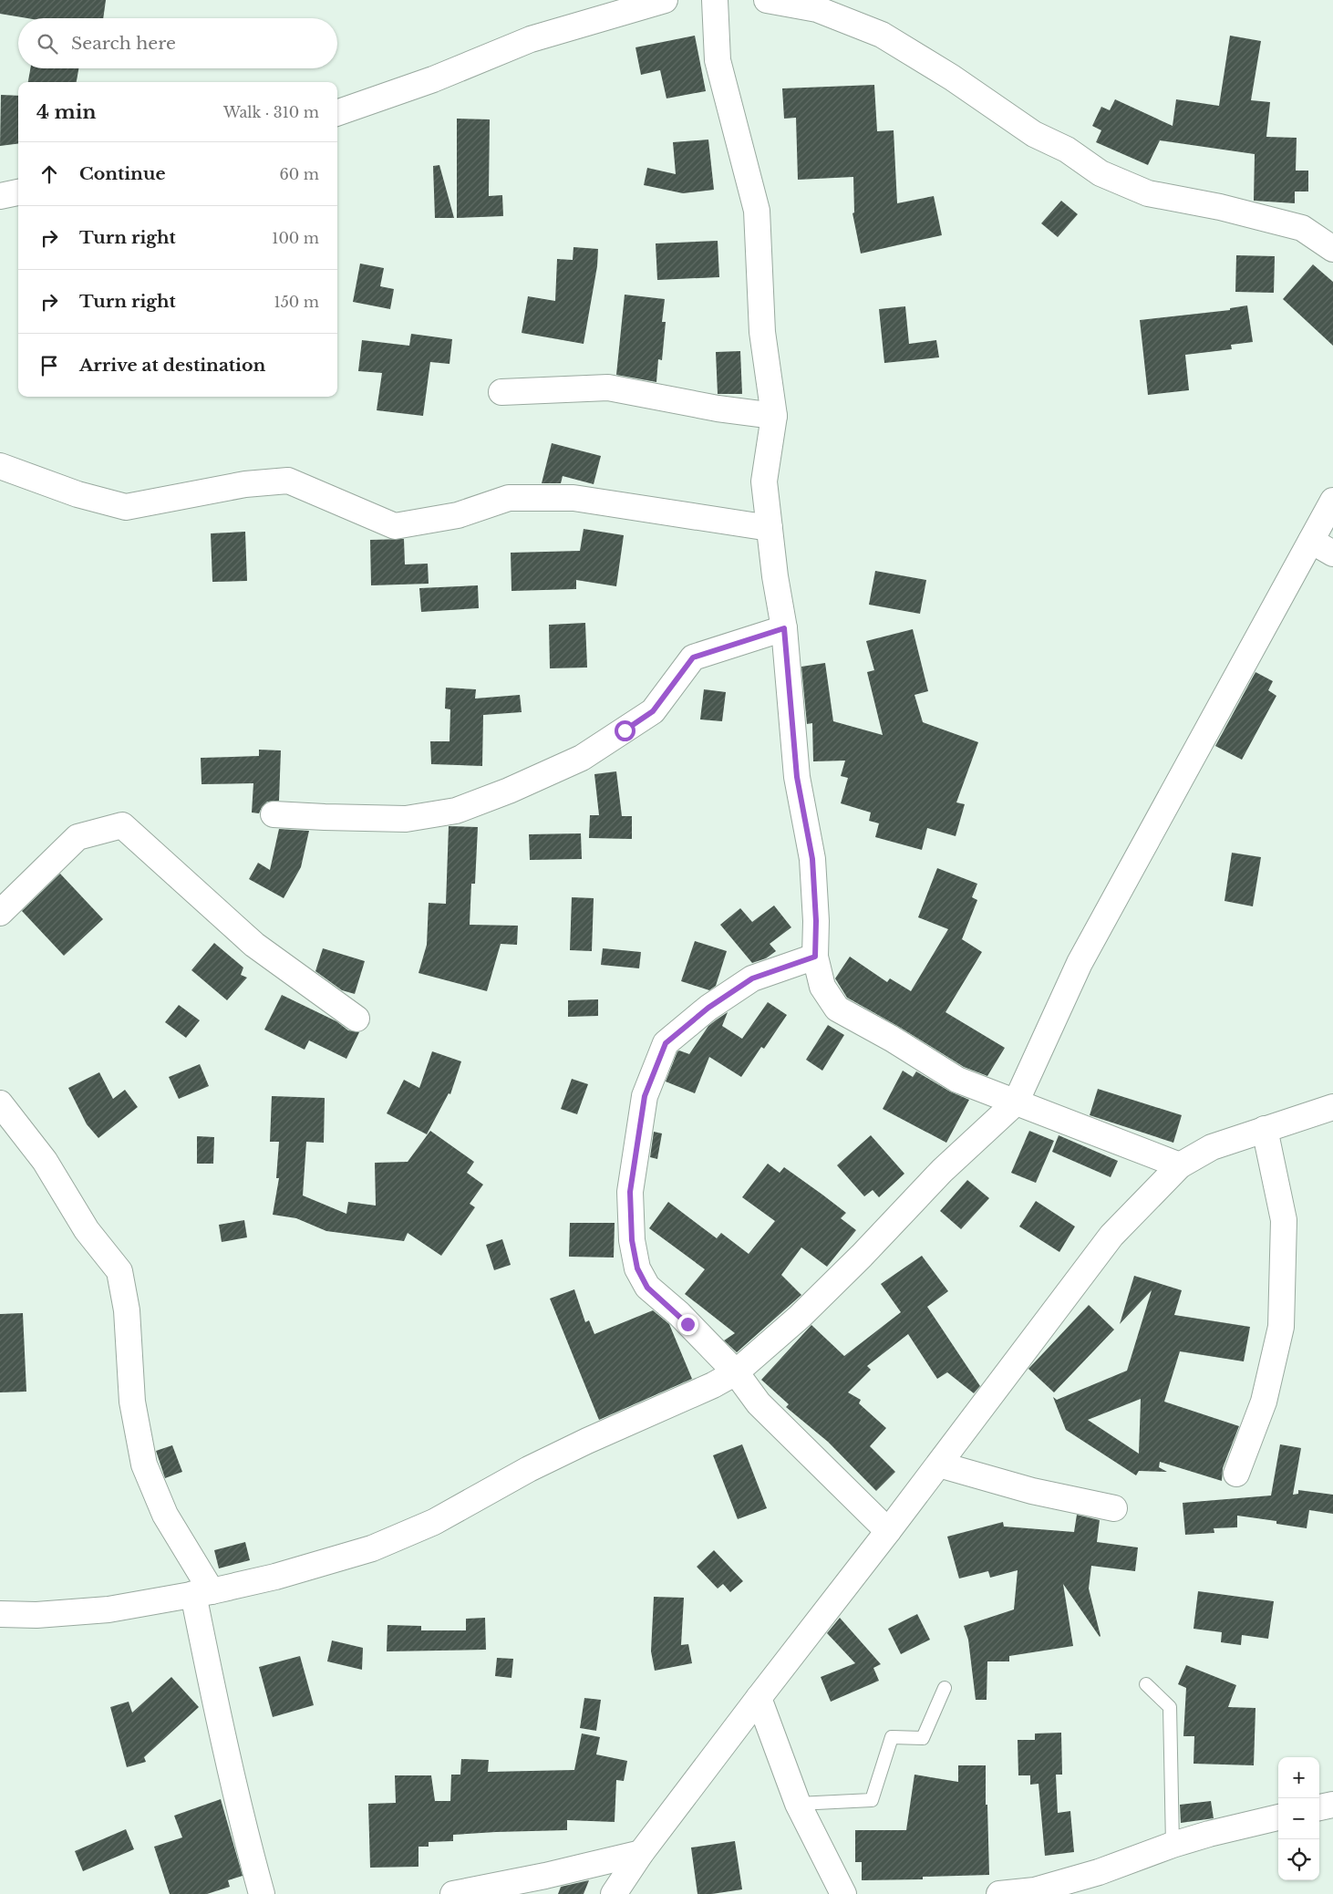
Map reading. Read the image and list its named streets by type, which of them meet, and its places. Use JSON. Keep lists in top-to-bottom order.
{
  "page": {
    "search": "Search here",
    "heading": ["4 min", "Walk · 310 m"],
    "list": [
      ["Continue", "60 m"],
      ["Turn right", "100 m"],
      ["Turn right", "150 m"],
      "Arrive at destination"
    ],
    "map_buttons": ["+", "−"]
  }
}
